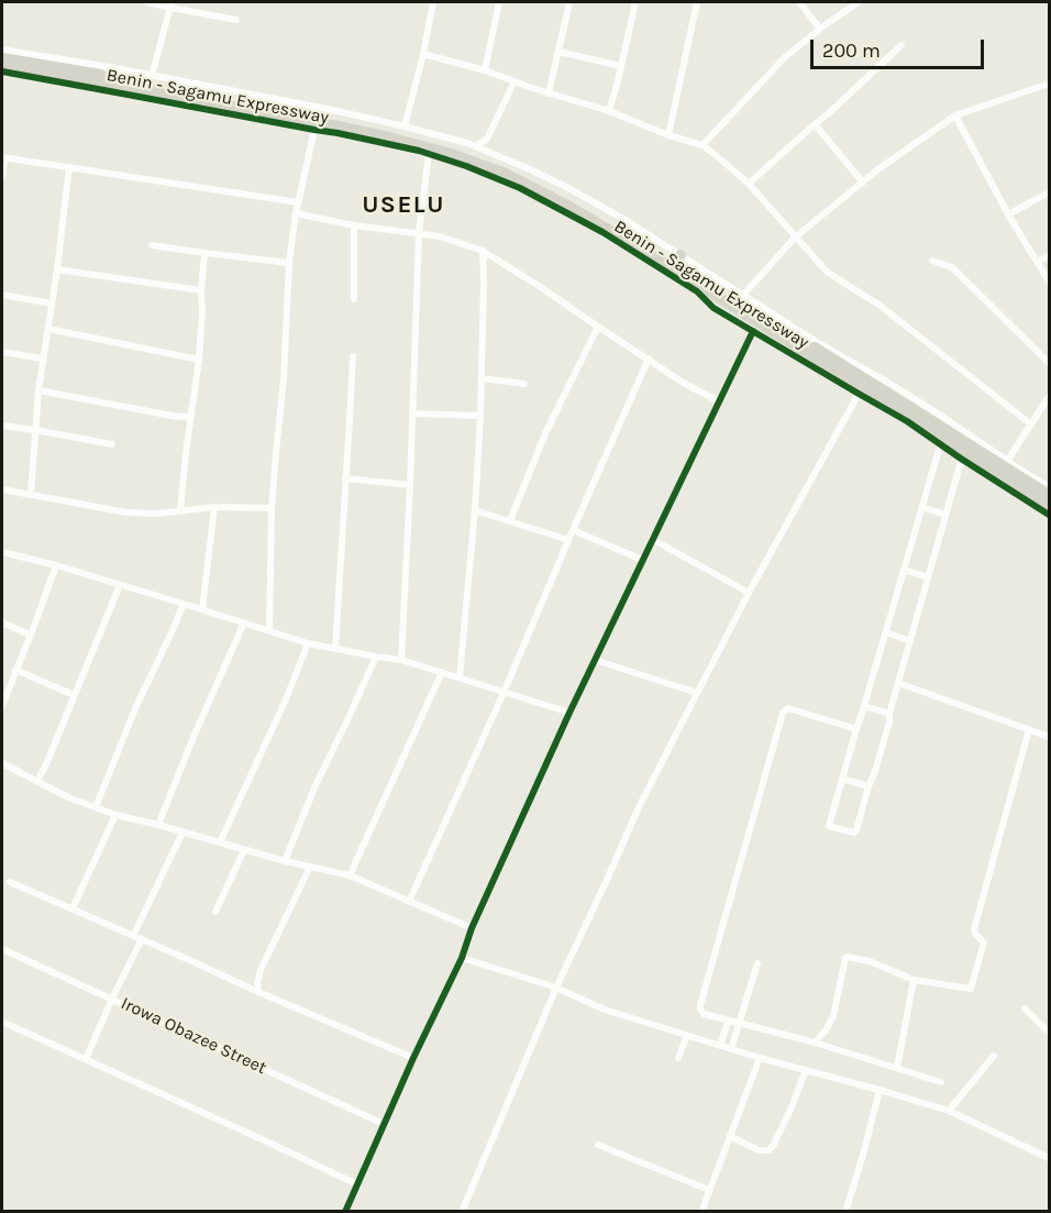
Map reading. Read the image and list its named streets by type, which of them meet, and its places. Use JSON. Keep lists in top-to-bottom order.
{
  "streets": {
    "highway": ["Benin - Sagamu Expressway"],
    "street": ["Irowa Obazee Street"]
  },
  "districts": ["USELU"],
  "scale_bar": "200 m"
}
